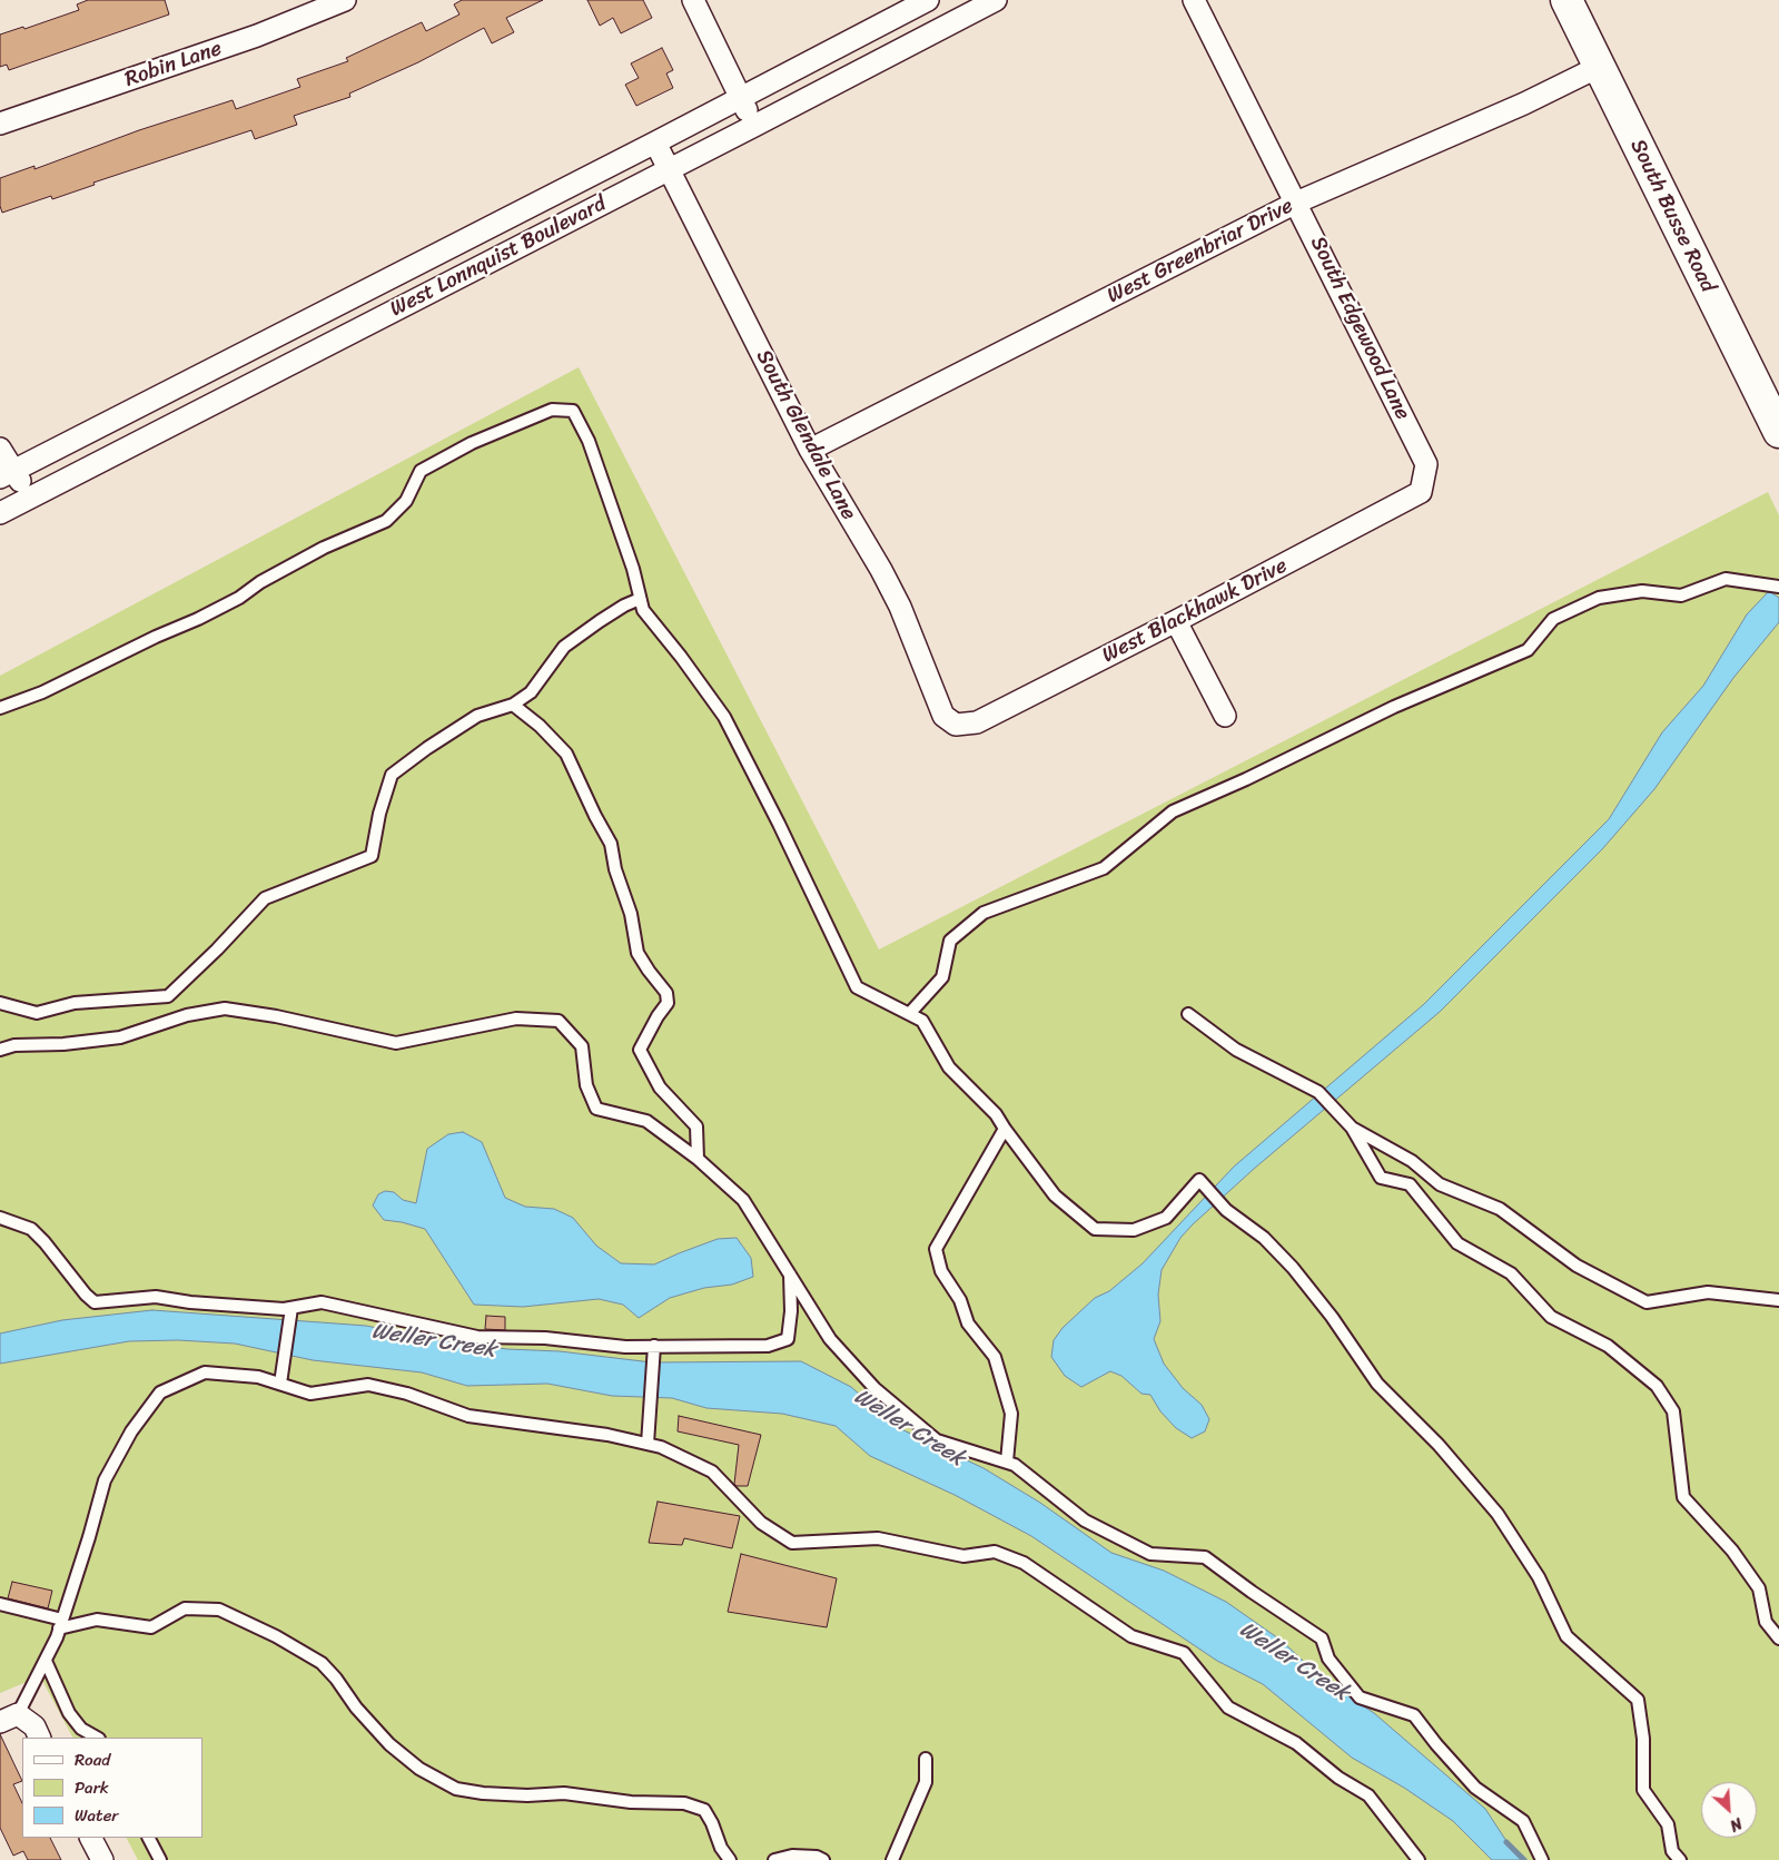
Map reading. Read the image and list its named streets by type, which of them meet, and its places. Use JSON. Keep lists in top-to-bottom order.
{
  "streets": {
    "main road": ["South Busse Road"],
    "street": [
      "Robin Lane",
      "West Greenbriar Drive",
      "West Lonnquist Boulevard",
      "South Edgewood Lane",
      "South Glendale Lane",
      "West Blackhawk Drive"
    ]
  },
  "crossings": [
    ["South Busse Road", "West Greenbriar Drive"],
    ["West Greenbriar Drive", "South Edgewood Lane"],
    ["West Greenbriar Drive", "South Glendale Lane"],
    ["West Lonnquist Boulevard", "South Glendale Lane"],
    ["South Edgewood Lane", "West Blackhawk Drive"],
    ["South Glendale Lane", "West Blackhawk Drive"]
  ],
  "water": ["Weller Creek"],
  "legend": ["Road", "Park", "Water"],
  "north": "bottom right"
}
